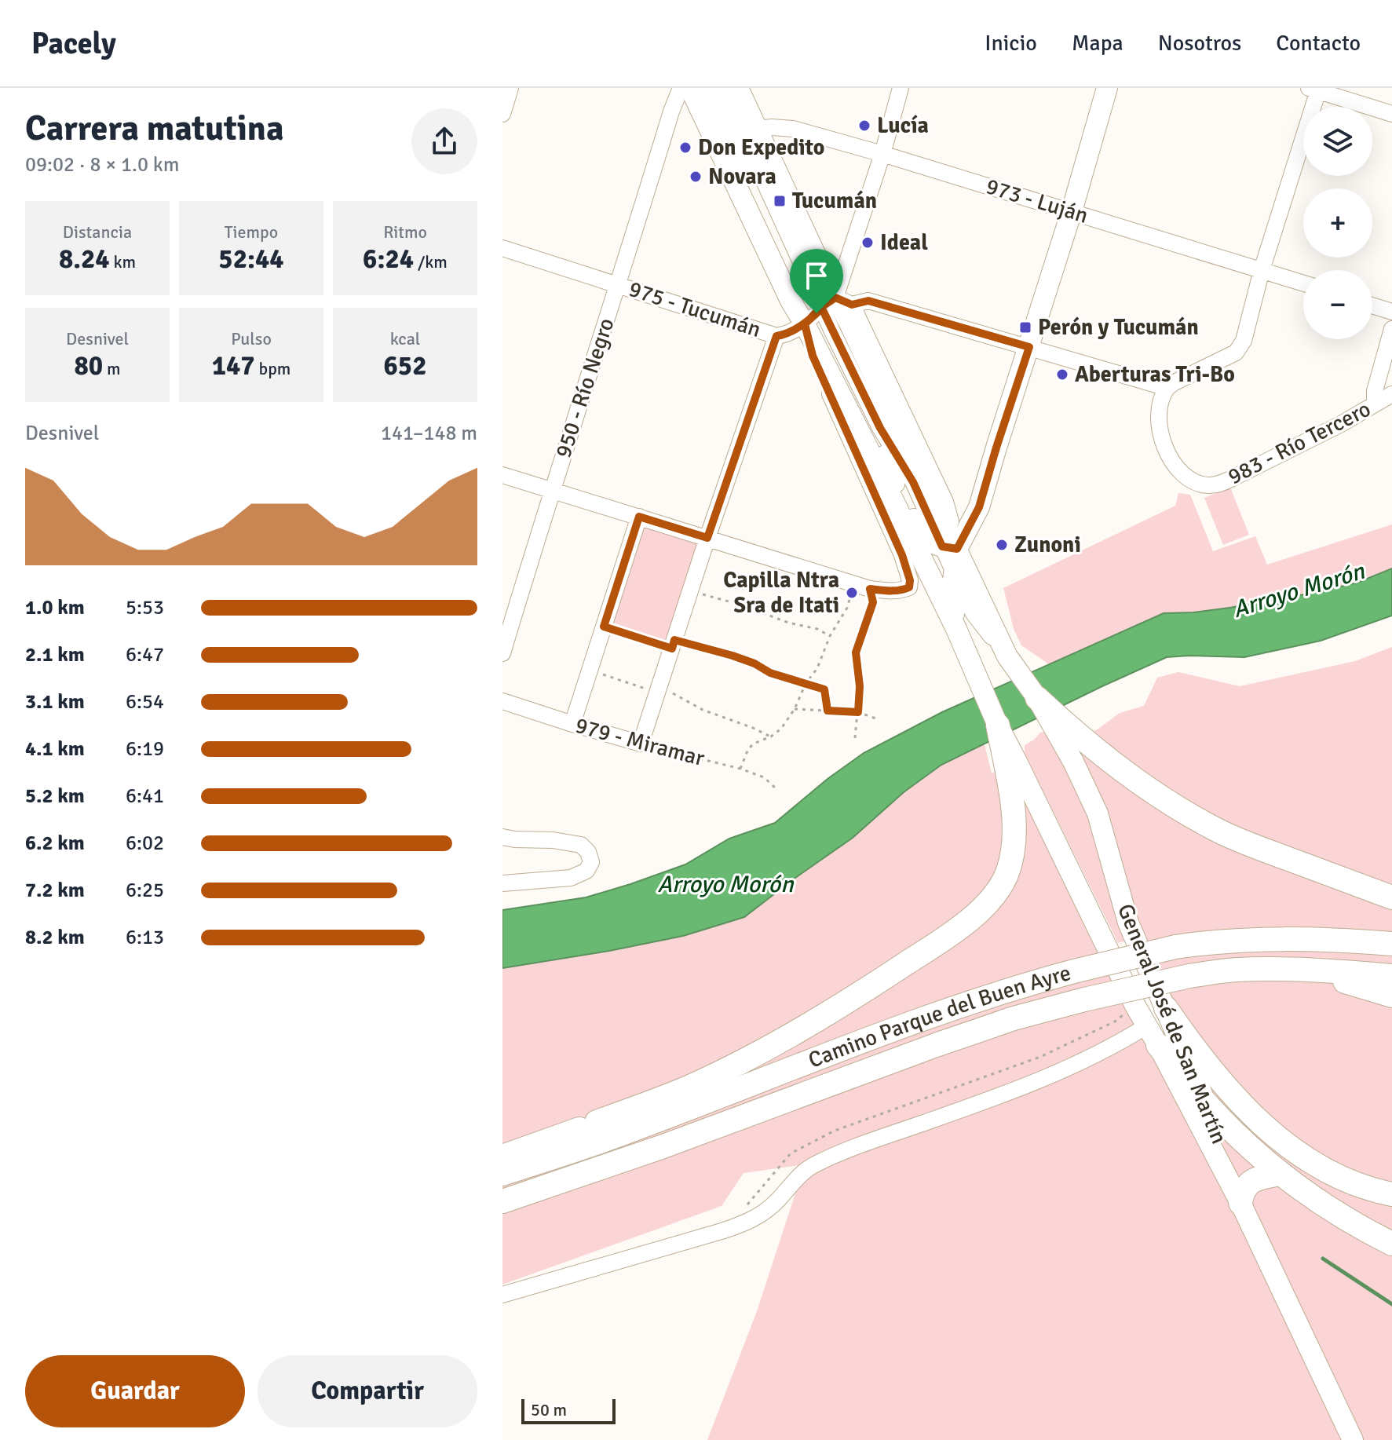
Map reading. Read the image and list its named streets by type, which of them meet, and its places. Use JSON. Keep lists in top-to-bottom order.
{
  "streets": {
    "highway": ["Camino Parque del Buen Ayre"],
    "main road": ["General José de San Martín"],
    "street": [
      "973 - Luján",
      "975 - Tucumán",
      "950 - Río Negro",
      "983 - Río Tercero",
      "979 - Miramar"
    ]
  },
  "crossings": [
    ["975 - Tucumán", "950 - Río Negro"],
    ["975 - Tucumán", "983 - Río Tercero"]
  ],
  "water": ["Arroyo Morón"],
  "places": {
    "other": [
      "Lucía",
      "Don Expedito",
      "Novara",
      "Ideal",
      "Aberturas Tri-Bo",
      "Zunoni",
      "Capilla Ntra Sra de Itati"
    ],
    "transit": ["Tucumán", "Perón y Tucumán"]
  },
  "scale_bar": "50 m",
  "page": {
    "header": "Pacely",
    "nav": [
      "Inicio",
      "Mapa",
      "Nosotros",
      "Contacto"
    ],
    "heading": ["Carrera matutina", "09:02 · 8 × 1.0 km"],
    "map_buttons": ["+", "−"],
    "stats": [
      ["Distancia", "8.24 km"],
      ["Tiempo", "52:44"],
      ["Ritmo", "6:24 /km"],
      ["Desnivel", "80 m"],
      ["Pulso", "147 bpm"],
      ["kcal", "652"]
    ],
    "chart": ["Desnivel", "141–148 m"],
    "list": [
      {
        "name": "1.0 km",
        "note": "5:53"
      },
      {
        "name": "2.1 km",
        "note": "6:47"
      },
      {
        "name": "3.1 km",
        "note": "6:54"
      },
      {
        "name": "4.1 km",
        "note": "6:19"
      },
      {
        "name": "5.2 km",
        "note": "6:41"
      },
      {
        "name": "6.2 km",
        "note": "6:02"
      },
      {
        "name": "7.2 km",
        "note": "6:25"
      },
      {
        "name": "8.2 km",
        "note": "6:13"
      }
    ],
    "buttons": ["Guardar", "Compartir"],
    "scale": "50 m"
  }
}
